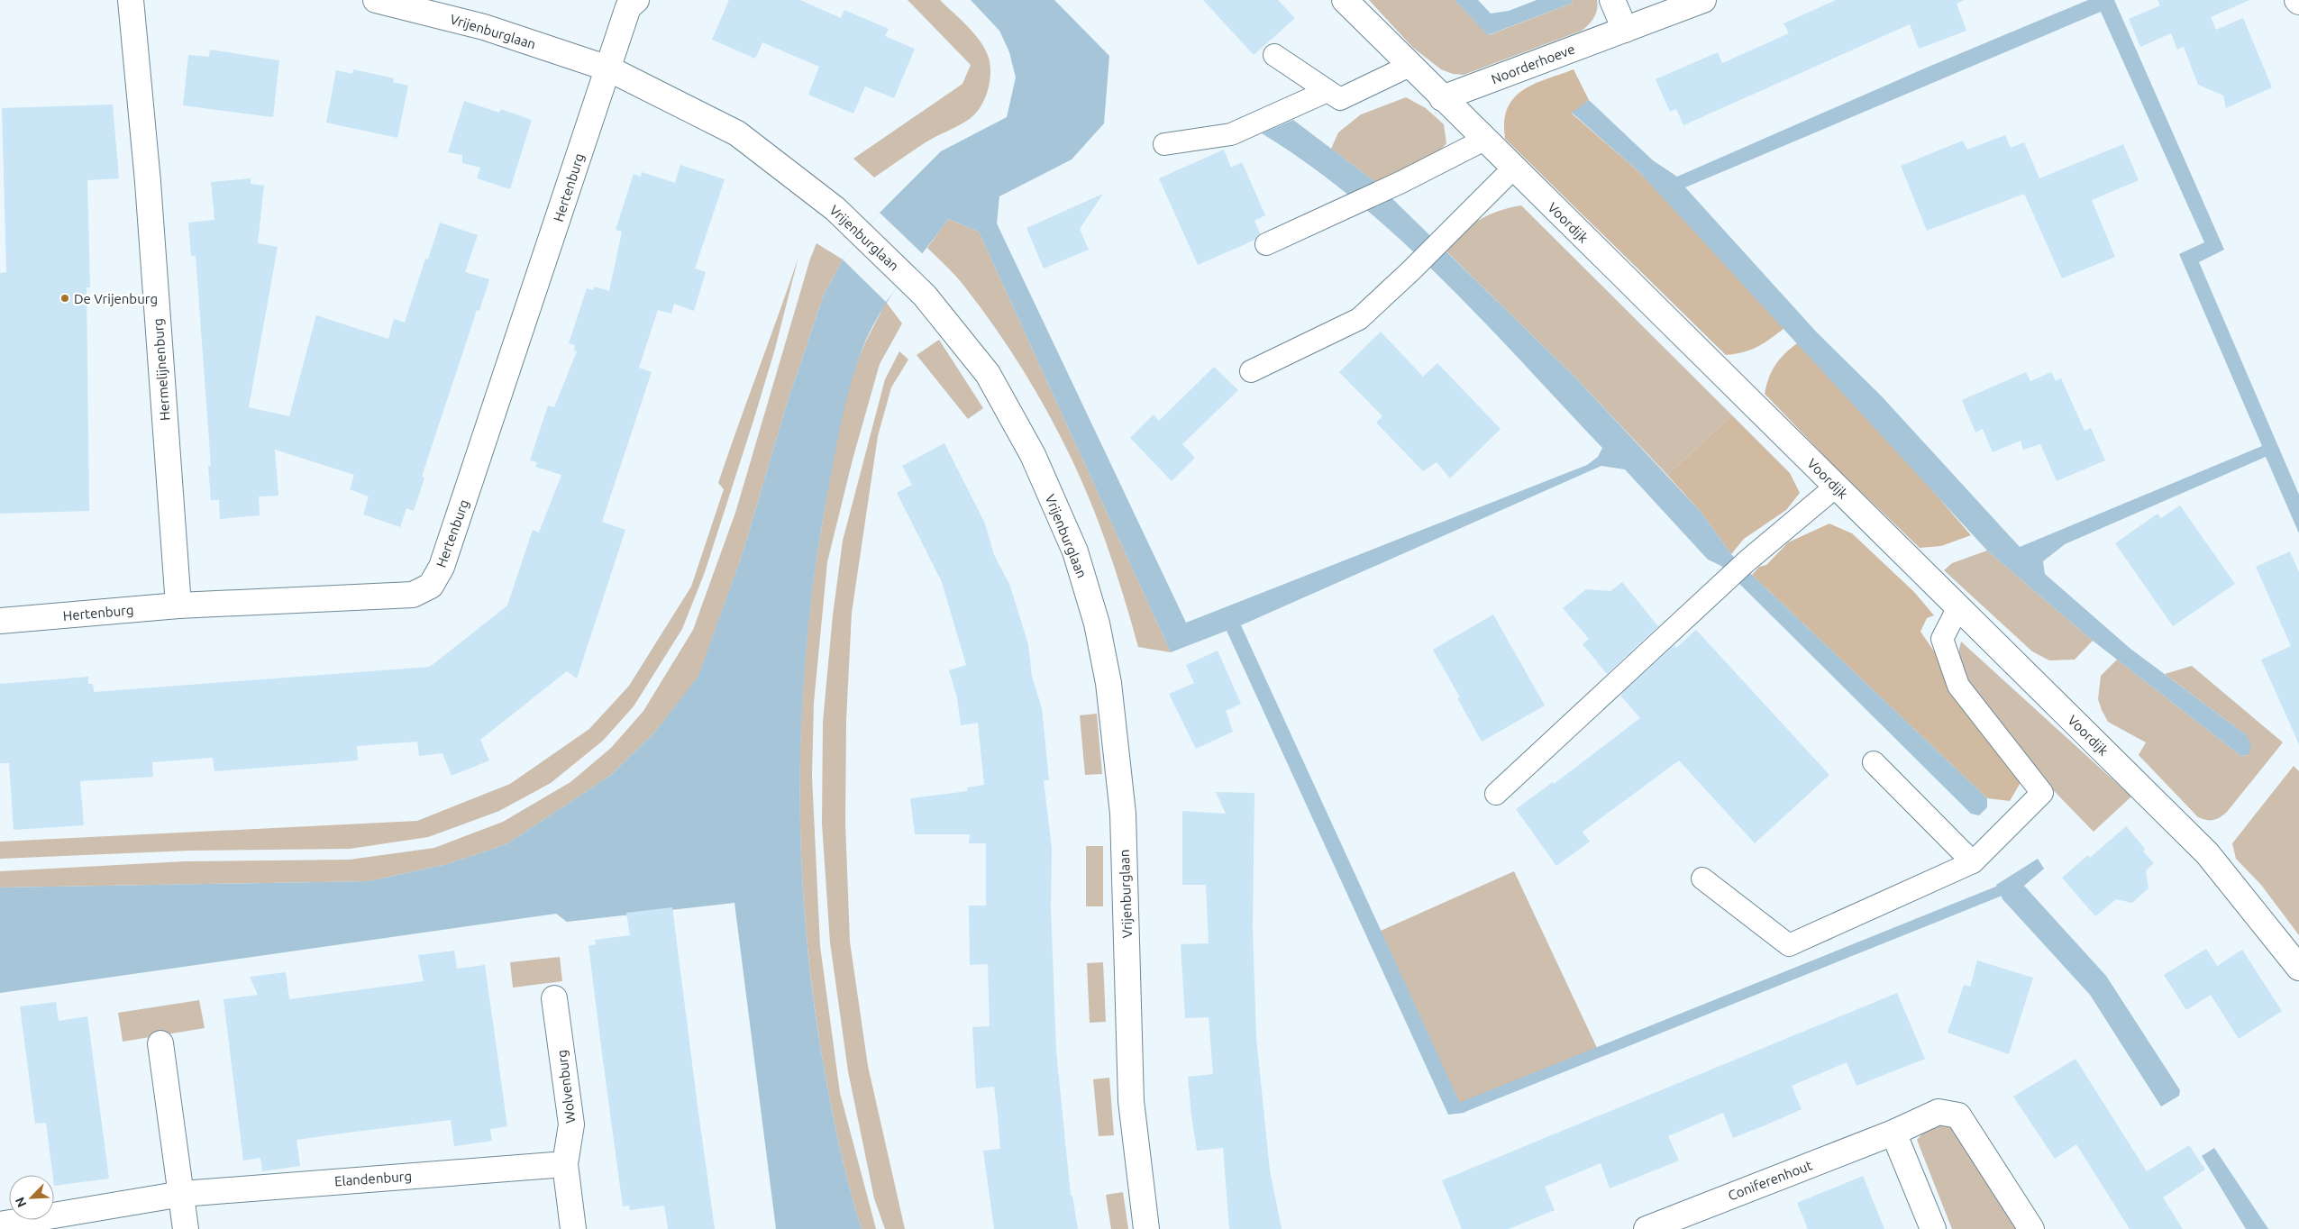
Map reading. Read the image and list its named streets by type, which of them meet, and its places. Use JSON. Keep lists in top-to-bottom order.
{
  "streets": {
    "street": [
      "Vrijenburglaan",
      "Noorderhoeve",
      "Hertenburg",
      "Voordijk",
      "Hermelijnenburg",
      "Wolvenburg",
      "Elandenburg",
      "Coniferenhout"
    ]
  },
  "crossings": [
    ["Vrijenburglaan", "Hertenburg"],
    ["Noorderhoeve", "Voordijk"],
    ["Hertenburg", "Hermelijnenburg"],
    ["Wolvenburg", "Elandenburg"]
  ],
  "places": ["De Vrijenburg"],
  "north": "bottom left"
}
